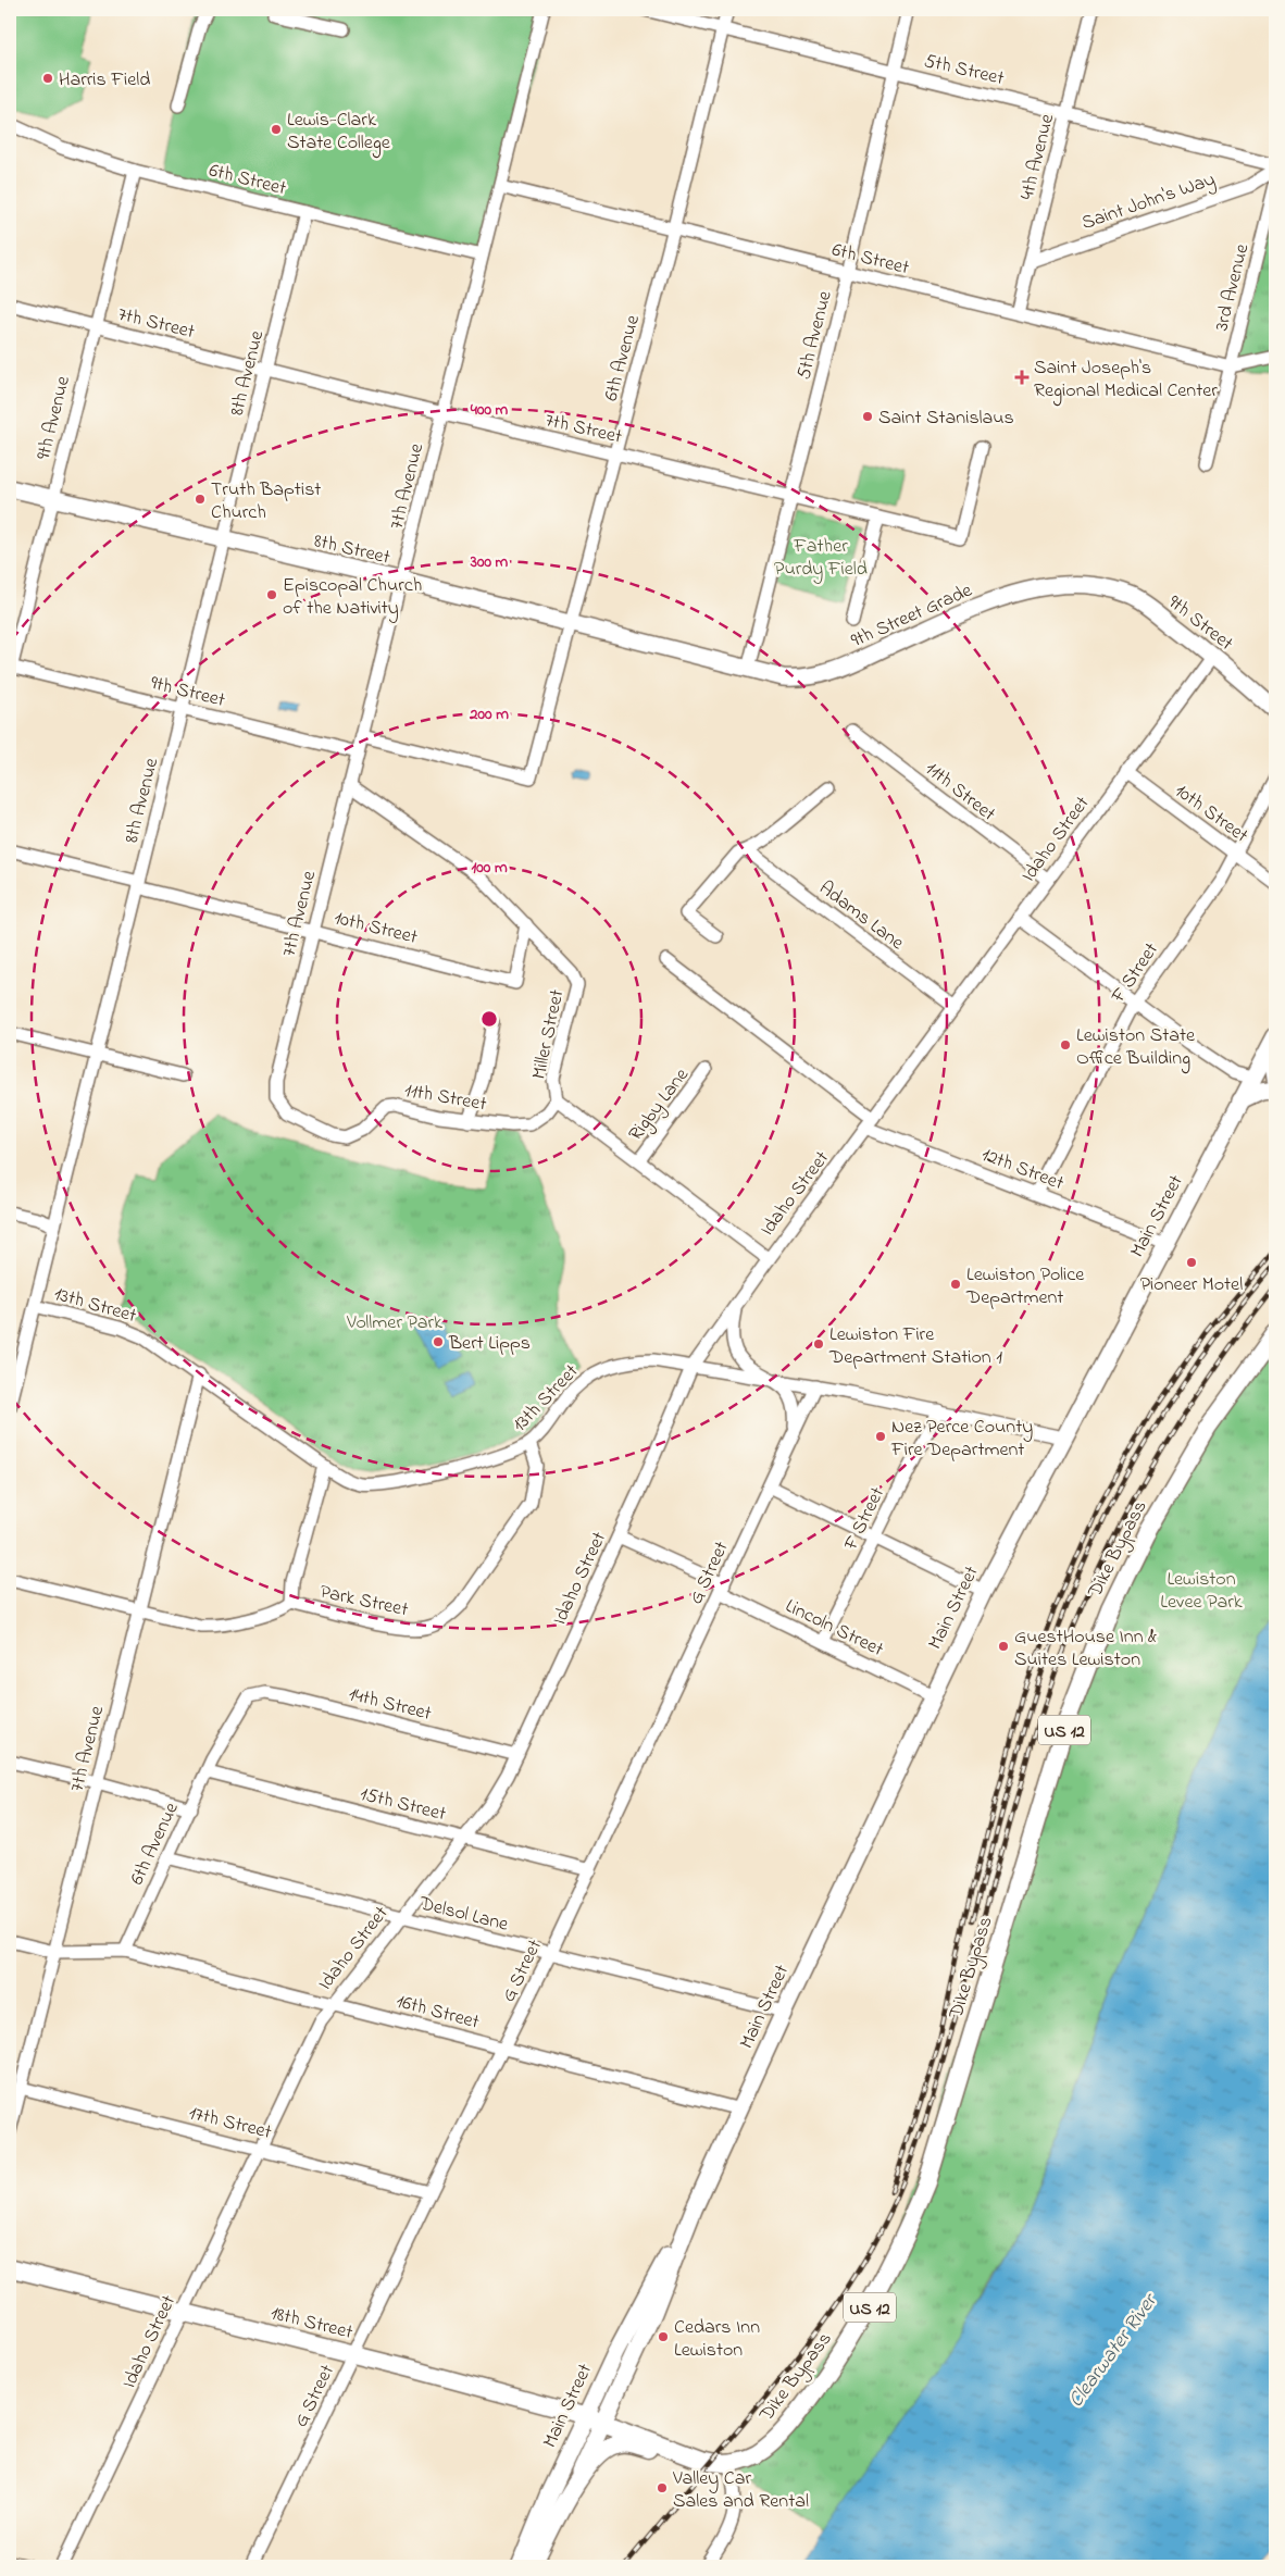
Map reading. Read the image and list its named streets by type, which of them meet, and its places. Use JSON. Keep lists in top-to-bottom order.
{
  "streets": {
    "highway": ["Main Street", "Dike Bypass", "US 12"],
    "main road": [
      "8th Street",
      "9th Street Grade",
      "9th Street",
      "18th Street"
    ],
    "street": [
      "5th Street",
      "4th Avenue",
      "6th Street",
      "Saint John's Way",
      "3rd Avenue",
      "7th Street",
      "5th Avenue",
      "6th Avenue",
      "8th Avenue",
      "9th Avenue",
      "7th Avenue",
      "11th Street",
      "10th Street",
      "Idaho Street",
      "Adams Lane",
      "F Street",
      "Miller Street",
      "Rigby Lane",
      "12th Street",
      "13th Street",
      "G Street",
      "Park Street",
      "Lincoln Street",
      "14th Street",
      "15th Street",
      "Delsol Lane",
      "16th Street",
      "17th Street"
    ]
  },
  "crossings": [
    ["5th Street", "4th Avenue"],
    ["5th Street", "5th Avenue"],
    ["5th Street", "6th Avenue"],
    ["4th Avenue", "6th Street"],
    ["4th Avenue", "Saint John's Way"],
    ["6th Street", "3rd Avenue"],
    ["6th Street", "5th Avenue"],
    ["6th Street", "6th Avenue"],
    ["6th Street", "8th Avenue"],
    ["6th Street", "9th Avenue"],
    ["6th Street", "7th Avenue"],
    ["7th Street", "5th Avenue"],
    ["7th Street", "6th Avenue"],
    ["7th Street", "8th Avenue"],
    ["7th Street", "9th Avenue"],
    ["7th Street", "7th Avenue"],
    ["5th Avenue", "8th Street"],
    ["5th Avenue", "9th Street Grade"],
    ["6th Avenue", "7th Avenue"],
    ["6th Avenue", "8th Street"],
    ["6th Avenue", "14th Street"],
    ["6th Avenue", "15th Street"],
    ["6th Avenue", "Delsol Lane"],
    ["6th Avenue", "16th Street"],
    ["8th Avenue", "8th Street"],
    ["8th Avenue", "9th Street"],
    ["8th Avenue", "10th Street"],
    ["8th Avenue", "13th Street"],
    ["9th Avenue", "8th Street"],
    ["9th Avenue", "9th Street"],
    ["7th Avenue", "8th Street"],
    ["7th Avenue", "9th Street"],
    ["7th Avenue", "11th Street"],
    ["7th Avenue", "10th Street"],
    ["7th Avenue", "Miller Street"],
    ["7th Avenue", "13th Street"],
    ["7th Avenue", "Park Street"],
    ["7th Avenue", "17th Street"],
    ["8th Street", "9th Street Grade"],
    ["9th Street Grade", "9th Street"],
    ["9th Street", "Idaho Street"],
    ["11th Street", "Idaho Street"],
    ["11th Street", "Miller Street"],
    ["10th Street", "Idaho Street"],
    ["10th Street", "F Street"],
    ["10th Street", "Miller Street"],
    ["Idaho Street", "Adams Lane"],
    ["Idaho Street", "Miller Street"],
    ["Idaho Street", "12th Street"],
    ["Idaho Street", "13th Street"],
    ["Idaho Street", "Lincoln Street"],
    ["Idaho Street", "14th Street"],
    ["Idaho Street", "15th Street"],
    ["Idaho Street", "Delsol Lane"],
    ["Idaho Street", "16th Street"],
    ["Idaho Street", "17th Street"],
    ["Idaho Street", "18th Street"],
    ["F Street", "12th Street"],
    ["F Street", "13th Street"],
    ["F Street", "Lincoln Street"],
    ["Miller Street", "Rigby Lane"],
    ["12th Street", "Main Street"],
    ["Main Street", "13th Street"],
    ["Main Street", "Dike Bypass"],
    ["Main Street", "Lincoln Street"],
    ["Main Street", "US 12"],
    ["Main Street", "Delsol Lane"],
    ["Main Street", "16th Street"],
    ["Main Street", "18th Street"],
    ["13th Street", "G Street"],
    ["13th Street", "Park Street"],
    ["Dike Bypass", "US 12"],
    ["Dike Bypass", "18th Street"],
    ["G Street", "Lincoln Street"],
    ["G Street", "15th Street"],
    ["G Street", "Delsol Lane"],
    ["G Street", "16th Street"],
    ["G Street", "17th Street"],
    ["G Street", "18th Street"]
  ],
  "water": ["Clearwater River"],
  "parks": ["Father Purdy Field", "Vollmer Park", "Lewiston Levee Park"],
  "places": {
    "other": [
      "Harris Field",
      "Lewis-Clark State College",
      "Saint Stanislaus",
      "Truth Baptist Church",
      "Episcopal Church of the Nativity",
      "Lewiston State Office Building",
      "Pioneer Motel",
      "Lewiston Police Department",
      "Bert Lipps",
      "Lewiston Fire Department Station 1",
      "Nez Perce County Fire Department",
      "GuestHouse Inn & Suites Lewiston",
      "Cedars Inn Lewiston",
      "Valley Car Sales and Rental"
    ],
    "health": ["Saint Joseph's Regional Medical Center"]
  },
  "rings": [
    "400 m",
    "300 m",
    "200 m",
    "100 m"
  ]
}
